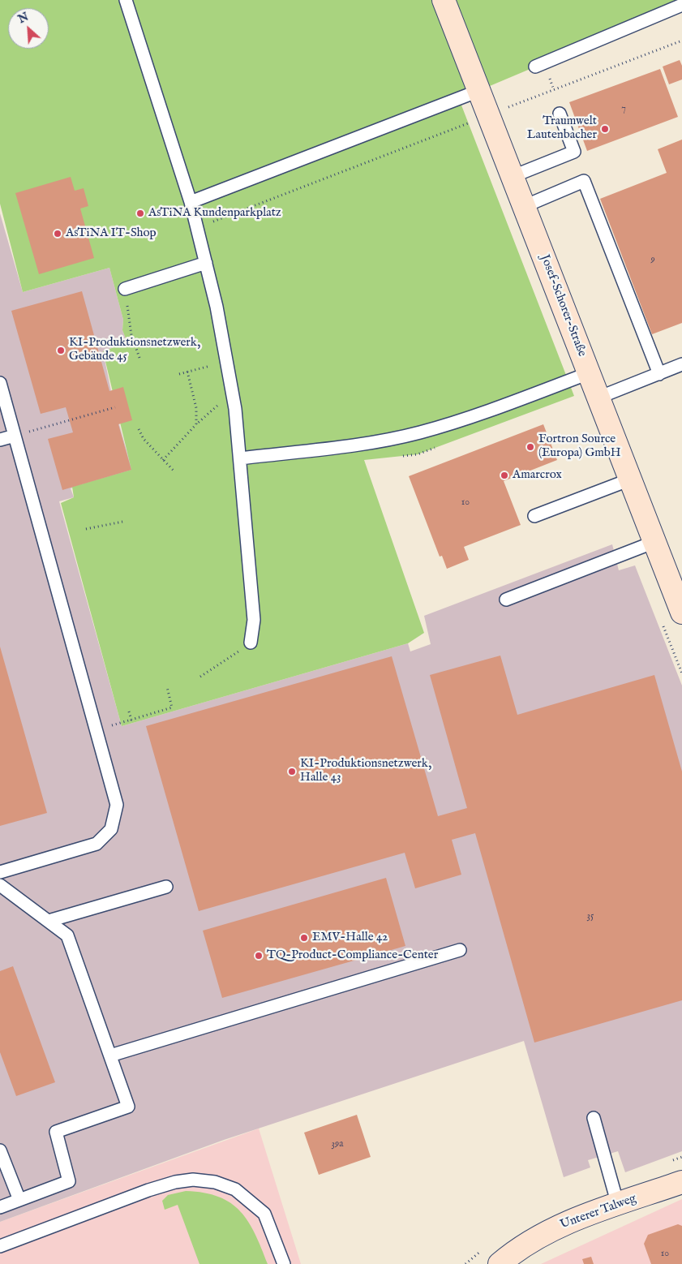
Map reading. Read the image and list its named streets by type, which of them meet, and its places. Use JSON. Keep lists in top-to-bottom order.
{
  "streets": {
    "street": ["Josef-Schorer-Straße", "Unterer Talweg"]
  },
  "places": [
    "Traumwelt Lautenbacher",
    "AsTiNA Kundenparkplatz",
    "AsTiNA IT-Shop",
    "KI-Produktionsnetzwerk, Gebäude 45",
    "Fortron Source (Europa) GmbH",
    "Amarcrox",
    "KI-Produktionsnetzwerk, Halle 43",
    "EMV-Halle 42",
    "TQ-Product-Compliance-Center"
  ],
  "house_numbers": [
    "7",
    "9",
    "10",
    "35",
    "39a",
    "10"
  ],
  "north": "top left"
}
